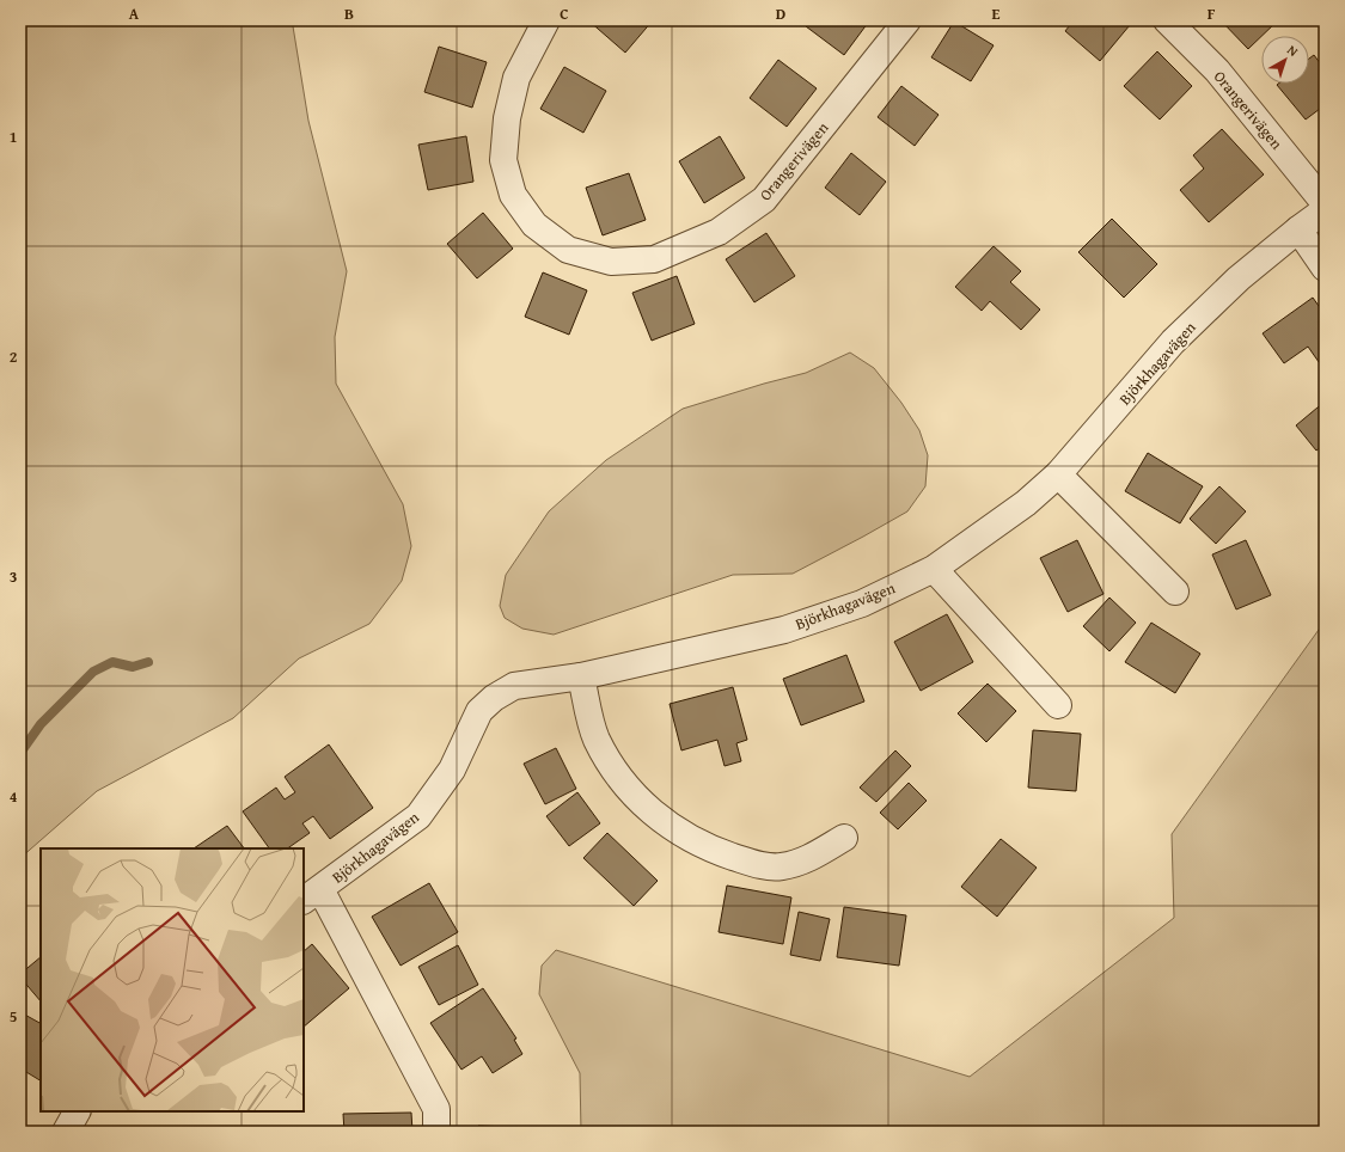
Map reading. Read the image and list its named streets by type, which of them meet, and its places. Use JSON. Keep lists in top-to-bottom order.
{
  "streets": {
    "street": ["Orangerivägen", "Björkhagavägen"]
  },
  "north": "top right",
  "grid": {
    "columns": [
      "A",
      "B",
      "C",
      "D",
      "E",
      "F"
    ],
    "rows": [
      "1",
      "2",
      "3",
      "4",
      "5"
    ]
  }
}
